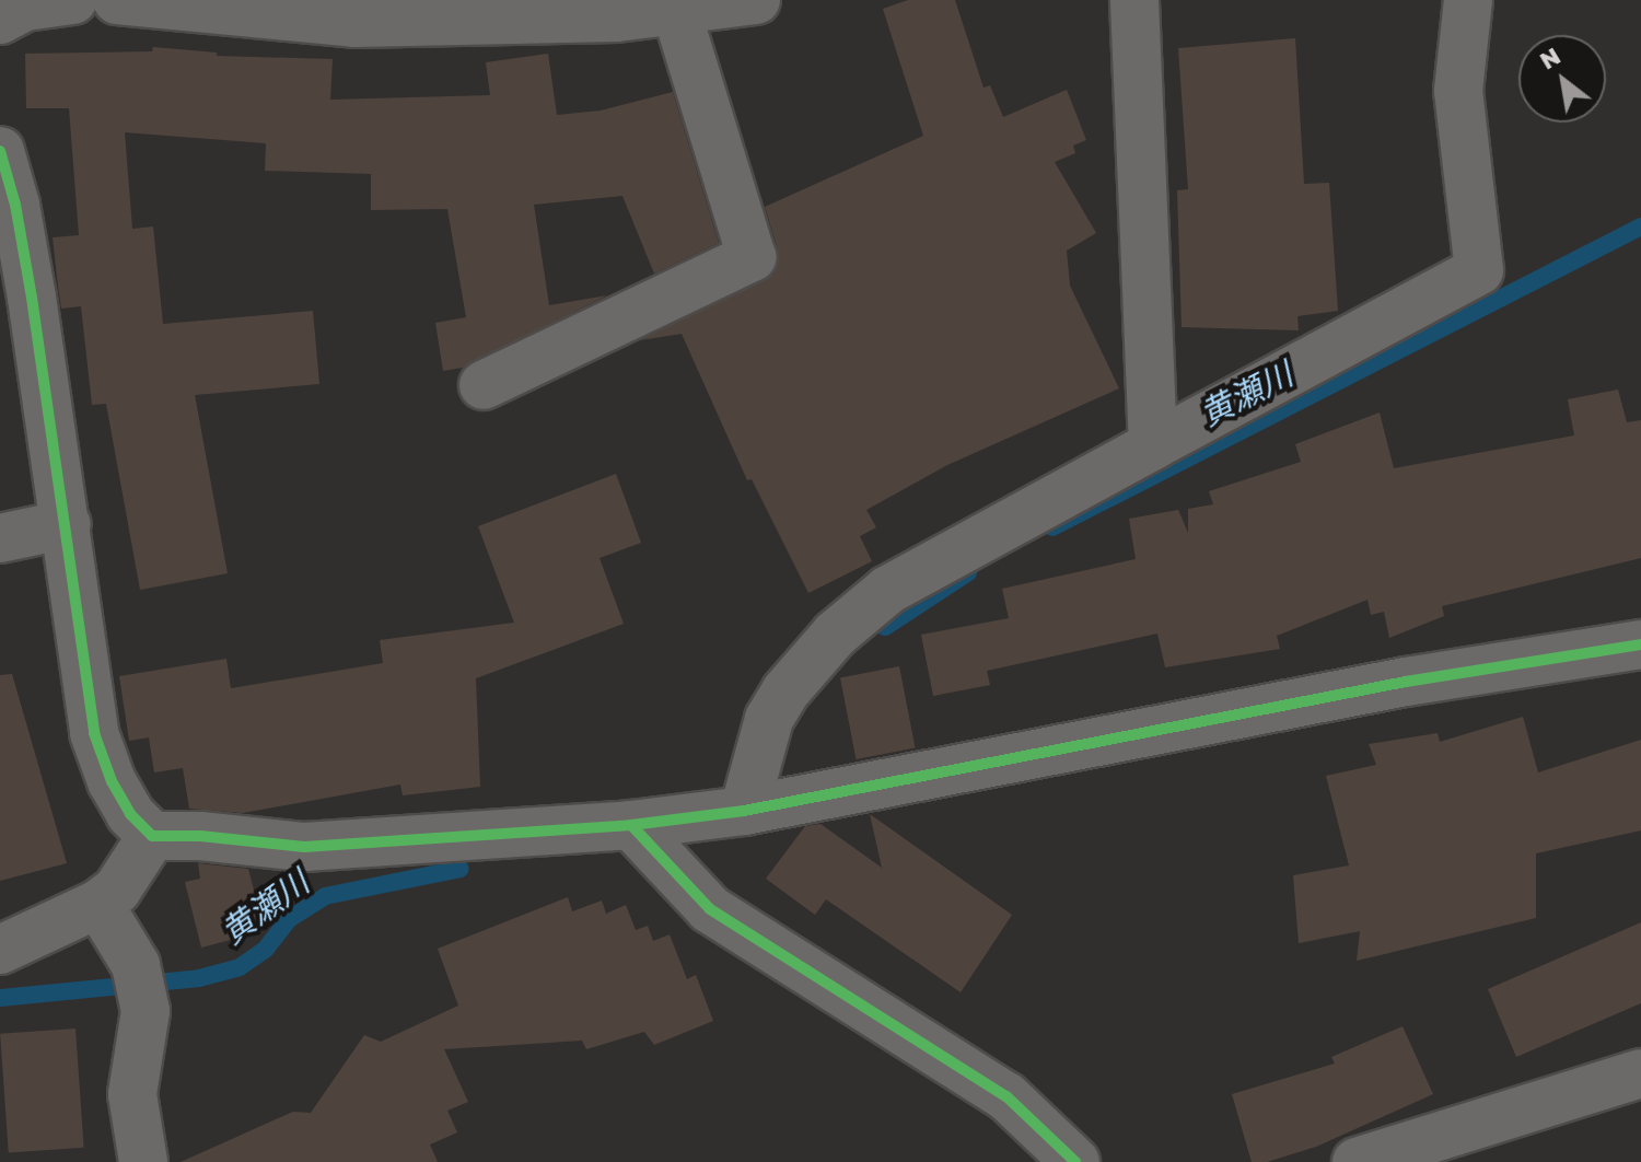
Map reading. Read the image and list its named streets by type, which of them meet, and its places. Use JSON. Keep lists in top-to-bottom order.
{
  "water": ["黄瀬川"],
  "north": "top left"
}
